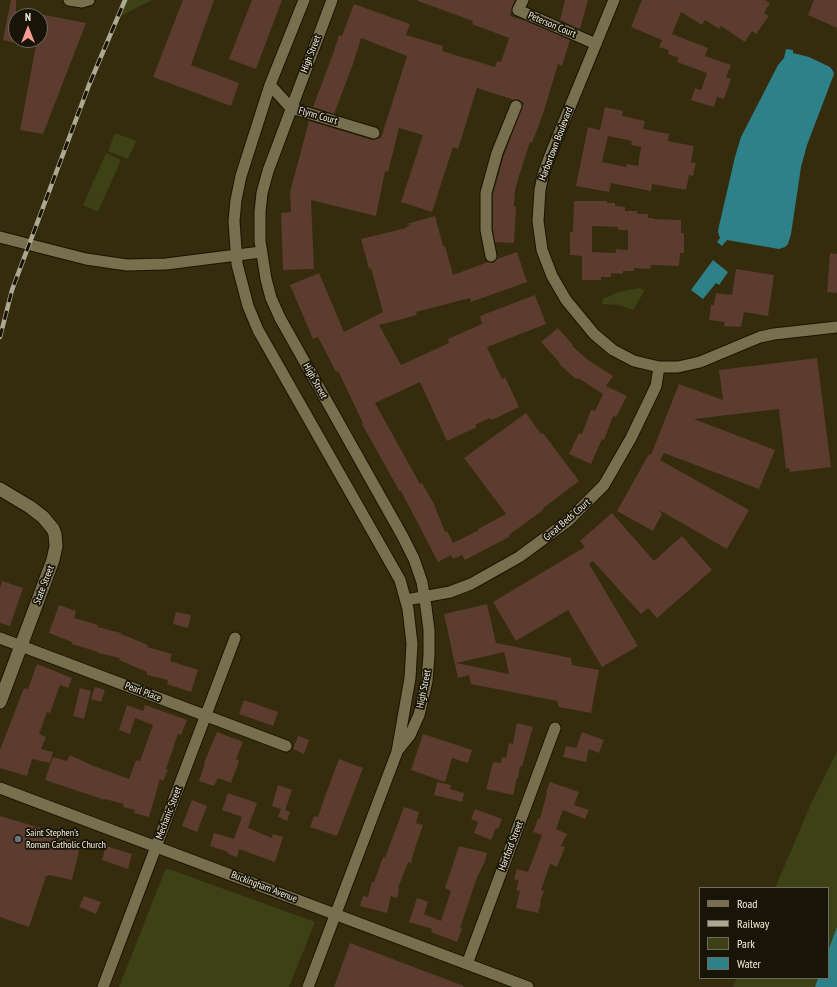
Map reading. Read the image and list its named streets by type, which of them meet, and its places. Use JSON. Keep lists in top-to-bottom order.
{
  "streets": {
    "street": [
      "Peterson Court",
      "High Street",
      "Flynn Court",
      "Harbortown Boulevard",
      "Great Beds Court",
      "State Street",
      "Pearl Place",
      "Mechanic Street",
      "Hartford Street",
      "Buckingham Avenue"
    ]
  },
  "crossings": [
    ["Peterson Court", "Harbortown Boulevard"],
    ["High Street", "Flynn Court"],
    ["High Street", "Great Beds Court"],
    ["High Street", "Buckingham Avenue"],
    ["Harbortown Boulevard", "Great Beds Court"],
    ["State Street", "Pearl Place"],
    ["Pearl Place", "Mechanic Street"],
    ["Mechanic Street", "Buckingham Avenue"],
    ["Hartford Street", "Buckingham Avenue"]
  ],
  "places": ["Saint Stephen's Roman Catholic Church"],
  "legend": [
    "Road",
    "Railway",
    "Park",
    "Water"
  ],
  "north": "top"
}
